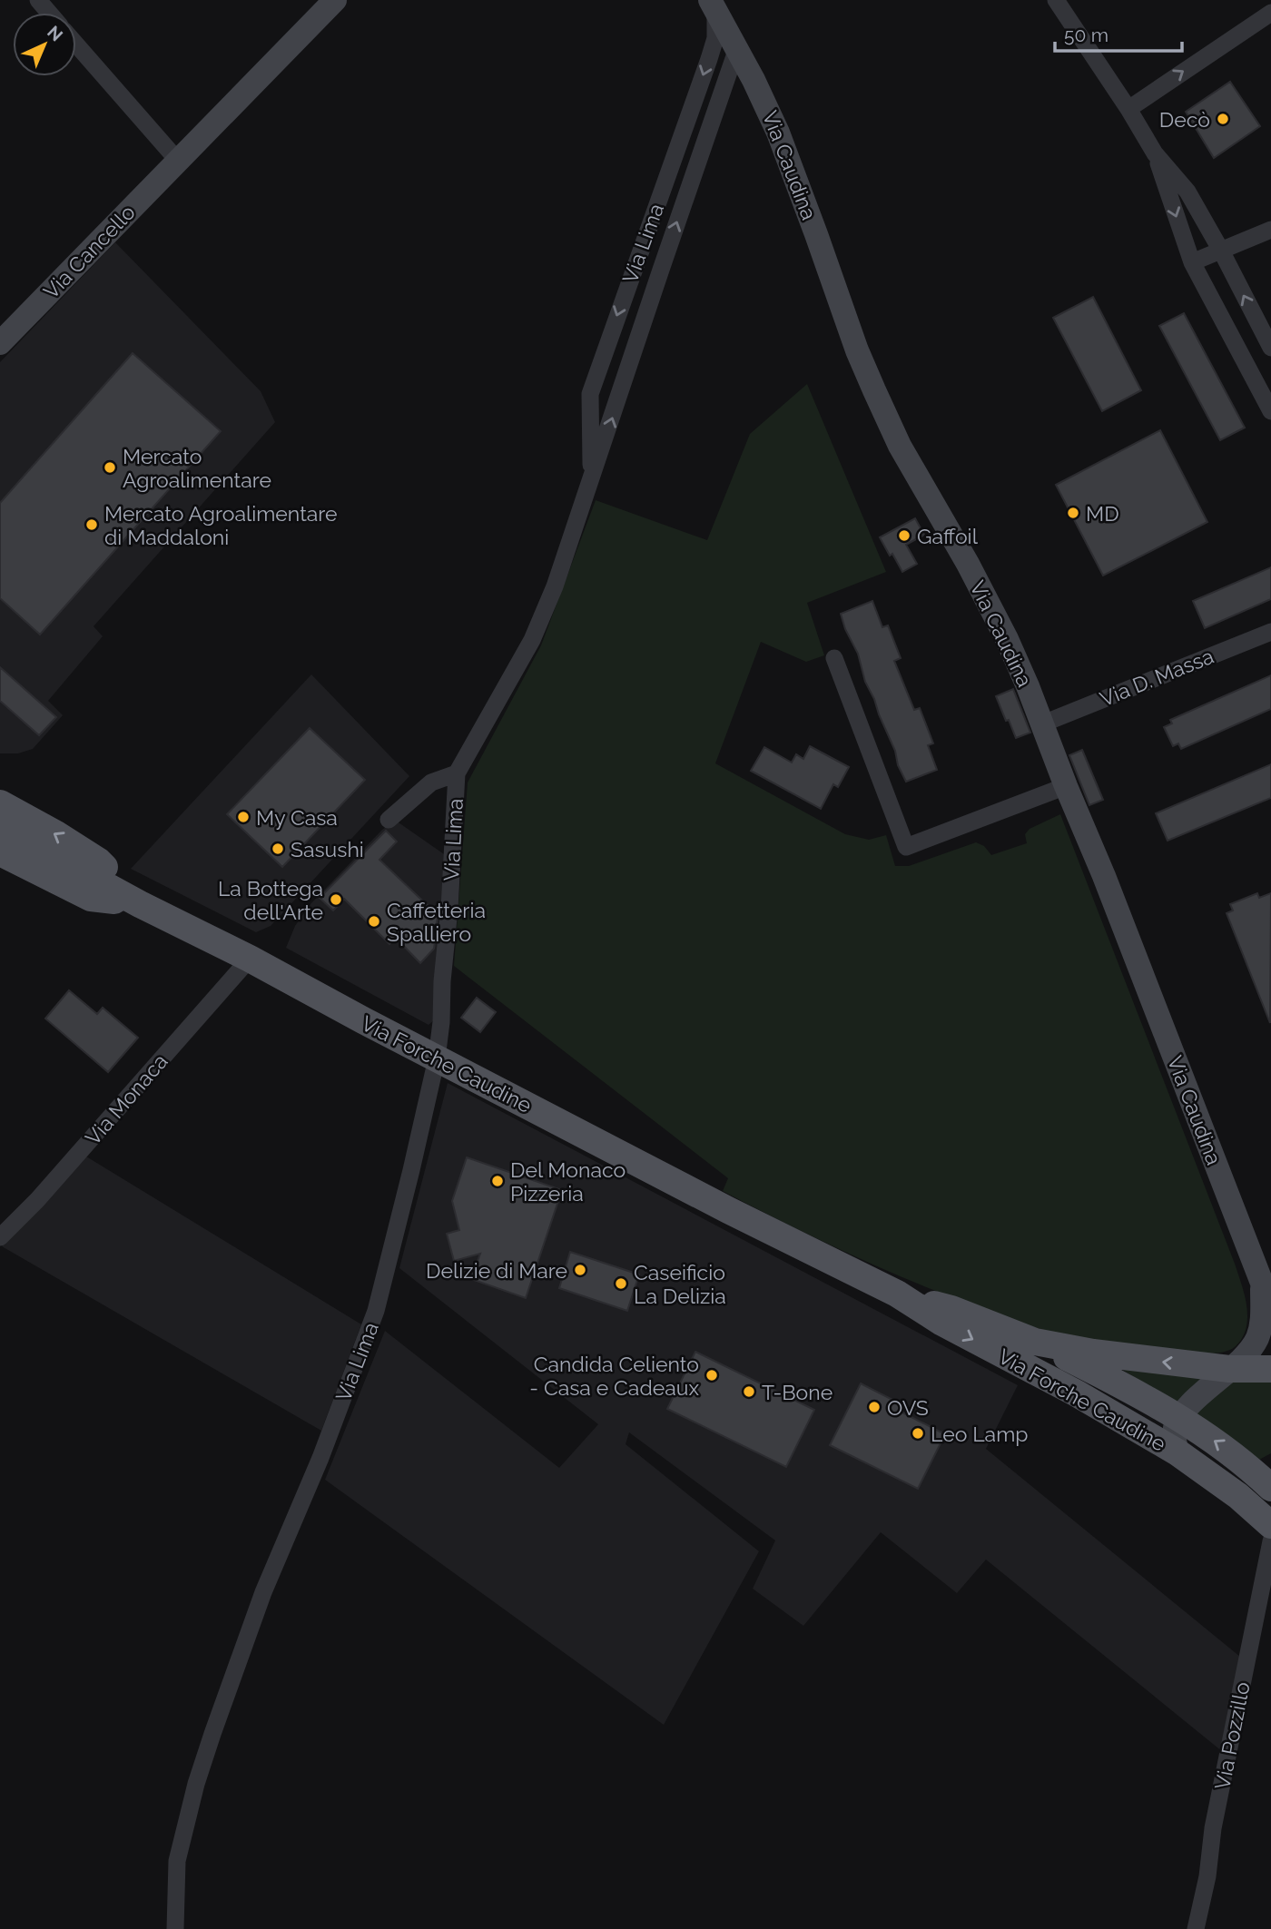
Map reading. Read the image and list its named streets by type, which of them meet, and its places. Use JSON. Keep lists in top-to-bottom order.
{
  "streets": {
    "main road": ["Via Caudina", "Via Cancello", "Via Forche Caudine"],
    "street": [
      "Via Lima",
      "Via D. Massa",
      "Via Monaca",
      "Via Pozzillo"
    ]
  },
  "crossings": [
    ["Via Caudina", "Via Lima"],
    ["Via Caudina", "Via D. Massa"],
    ["Via Caudina", "Via Forche Caudine"],
    ["Via Lima", "Via Forche Caudine"],
    ["Via Forche Caudine", "Via Monaca"]
  ],
  "places": [
    "Decò",
    "Mercato Agroalimentare",
    "MD",
    "Mercato Agroalimentare di Maddaloni",
    "Gaffoil",
    "My Casa",
    "Sasushi",
    "La Bottega dell'Arte",
    "Caffetteria Spalliero",
    "Del Monaco Pizzeria",
    "Delizie di Mare",
    "Caseificio La Delizia",
    "Candida Celiento - Casa e Cadeaux",
    "T-Bone",
    "OVS",
    "Leo Lamp"
  ],
  "scale_bar": "50 m",
  "north": "top right"
}
